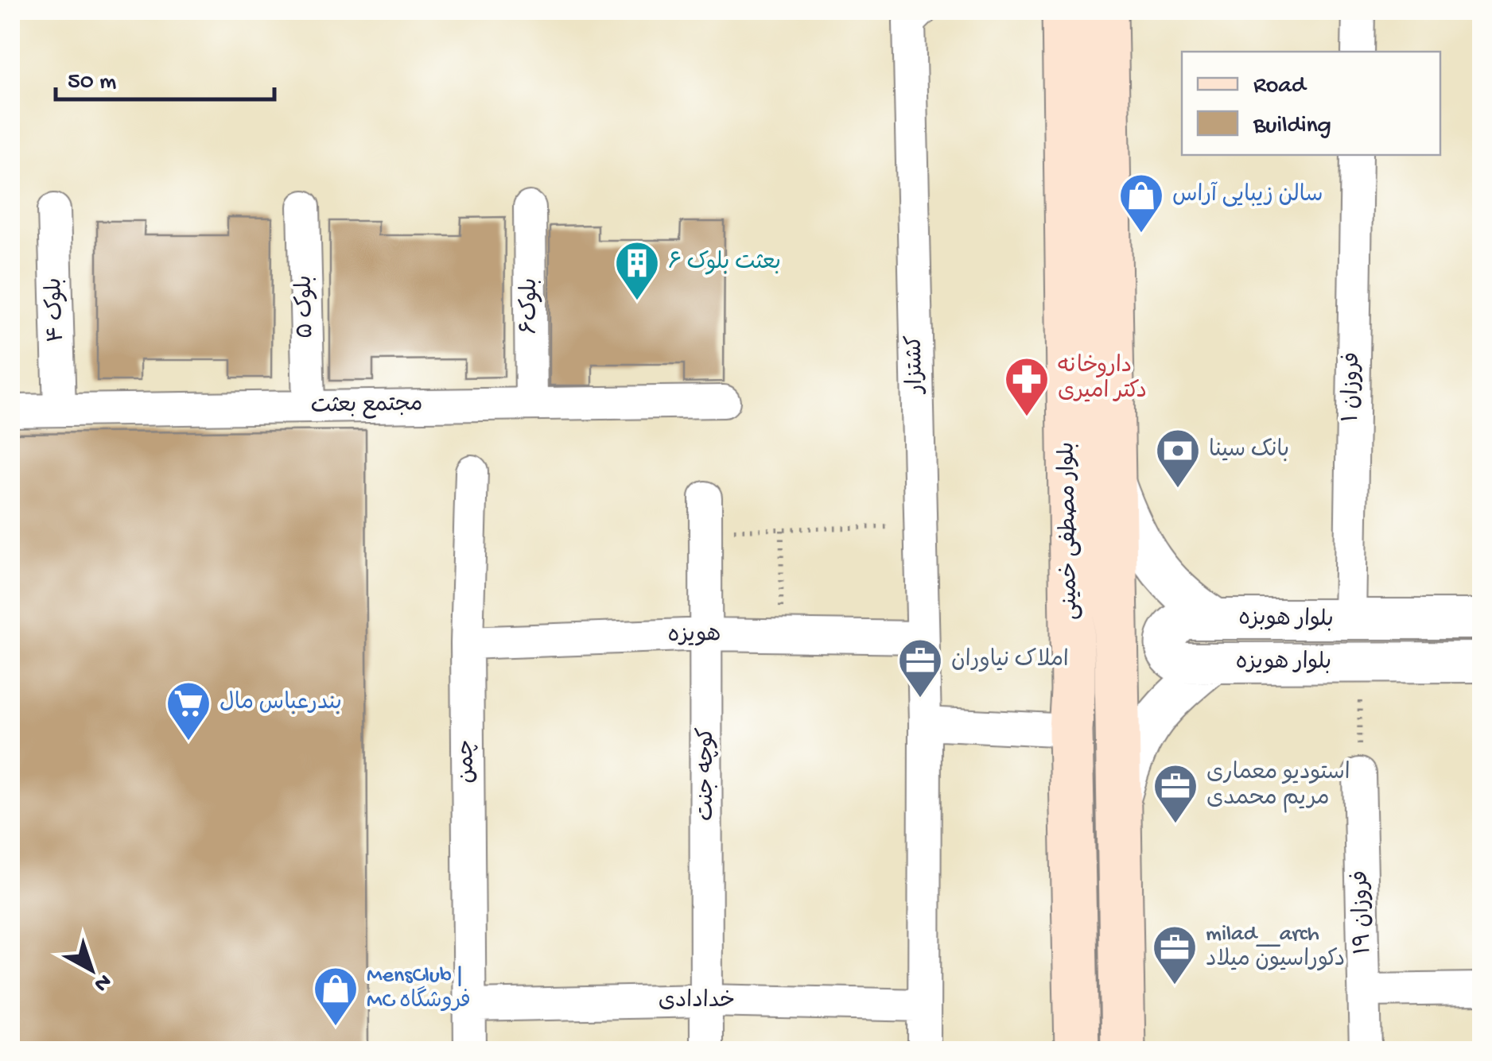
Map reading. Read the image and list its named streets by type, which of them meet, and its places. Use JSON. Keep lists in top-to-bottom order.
{
  "streets": {
    "main road": ["بلوار مصطفی خمینی"],
    "street": [
      "بلوک۶",
      "بلوک ۵",
      "بلوک ۴",
      "کشتزار",
      "فروزان ۱",
      "مجتمع بعثت",
      "بلوار هوبزه",
      "هویزه",
      "بلوار هویزه",
      "چمن",
      "کوچه جنت",
      "فروزان ۱۹",
      "خدادادی"
    ]
  },
  "crossings": [
    ["بلوک۶", "مجتمع بعثت"],
    ["بلوک ۵", "مجتمع بعثت"],
    ["بلوک ۴", "مجتمع بعثت"],
    ["کشتزار", "هویزه"],
    ["کشتزار", "خدادادی"],
    ["فروزان ۱", "بلوار هوبزه"],
    ["بلوار مصطفی خمینی", "بلوار هوبزه"],
    ["بلوار مصطفی خمینی", "بلوار هویزه"],
    ["هویزه", "چمن"],
    ["هویزه", "کوچه جنت"],
    ["چمن", "خدادادی"],
    ["کوچه جنت", "خدادادی"]
  ],
  "places": {
    "shop": ["سالن زیبایی آراس", "MensClub | MC فروشگاه"],
    "building": ["بعثت بلوک ۶"],
    "pharmacy": ["داروخانه دکتر امیری"],
    "bank": ["بانک سینا"],
    "office": ["املاک نیاوران", "استودیو معماری مریم محمدی", "milad__arch دکوراسیون میلاد"],
    "supermarket": ["بندرعباس مال"]
  },
  "legend": ["Road", "Building"],
  "scale_bar": "50 m",
  "north": "bottom right"
}
